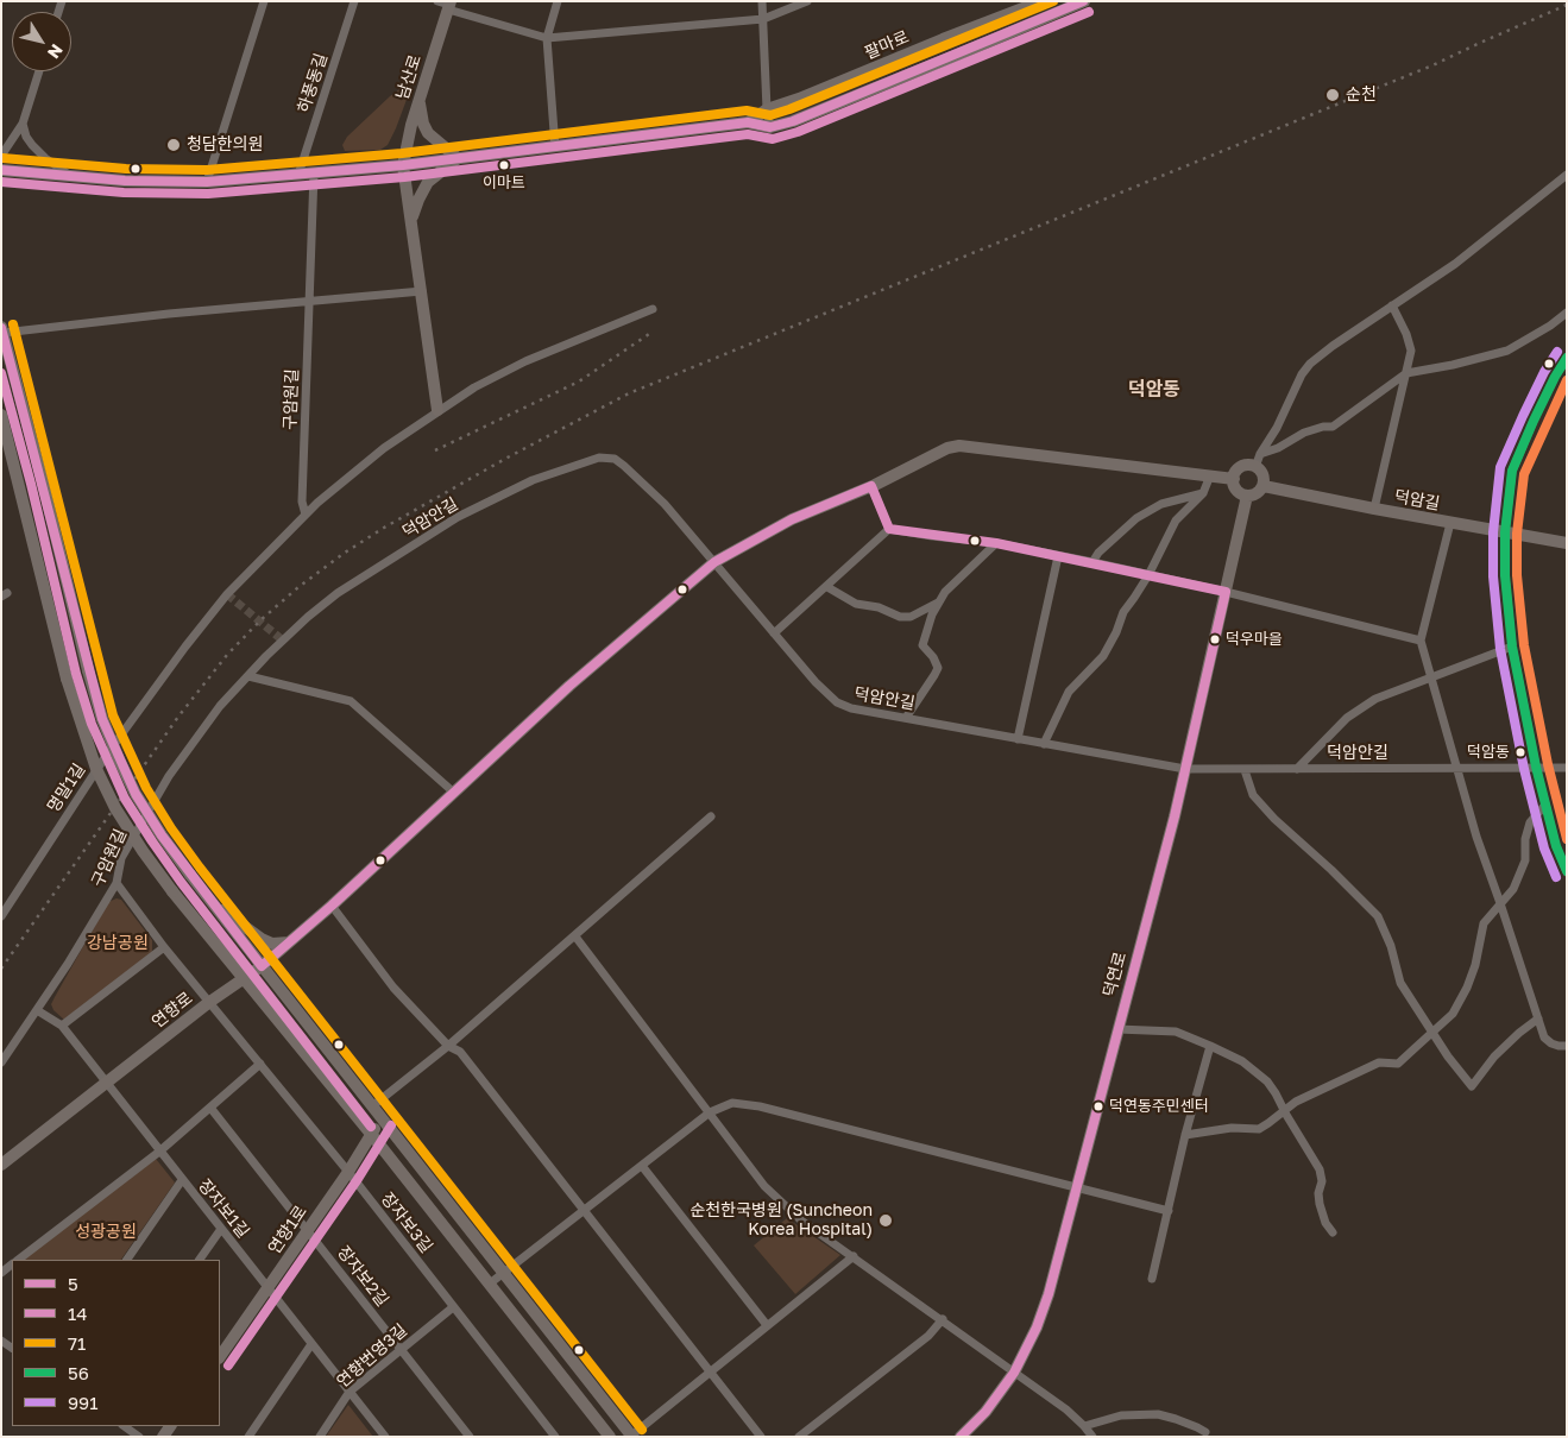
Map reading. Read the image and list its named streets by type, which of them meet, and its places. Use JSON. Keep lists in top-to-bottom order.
{
  "streets": {
    "main road": [
      "팔마로",
      "남산로",
      "덕암길",
      "덕연로",
      "연향로",
      "연향1로"
    ],
    "street": [
      "하풍동길",
      "구암원길",
      "덕암안길",
      "명말1길",
      "장자보1길",
      "장자보3길",
      "장자보2길",
      "연향번영3길"
    ]
  },
  "crossings": [
    ["팔마로", "남산로"],
    ["팔마로", "하풍동길"],
    ["팔마로", "구암원길"],
    ["구암원길", "덕암안길"],
    ["구암원길", "명말1길"],
    ["구암원길", "장자보3길"],
    ["덕암길", "덕연로"],
    ["덕암길", "연향로"],
    ["덕암안길", "덕연로"],
    ["덕암안길", "연향로"],
    ["덕연로", "연향로"],
    ["연향로", "장자보1길"],
    ["연향로", "장자보3길"],
    ["장자보1길", "연향1로"],
    ["장자보1길", "연향번영3길"],
    ["장자보3길", "연향1로"],
    ["장자보3길", "연향번영3길"],
    ["연향1로", "장자보2길"],
    ["장자보2길", "연향번영3길"]
  ],
  "districts": ["덕암동"],
  "parks": ["강남공원", "성광공원"],
  "places": [
    "순천",
    "청담한의원",
    "이마트",
    "덕우마을",
    "덕암동",
    "덕연동주민센터",
    "순천한국병원 (Suncheon Korea Hospital)"
  ],
  "lines": [
    "transit line 5",
    "transit line 71",
    "transit line 14",
    "transit line 991",
    "transit line 56"
  ],
  "legend": [
    "5",
    "14",
    "71",
    "56",
    "991"
  ],
  "north": "bottom right"
}
